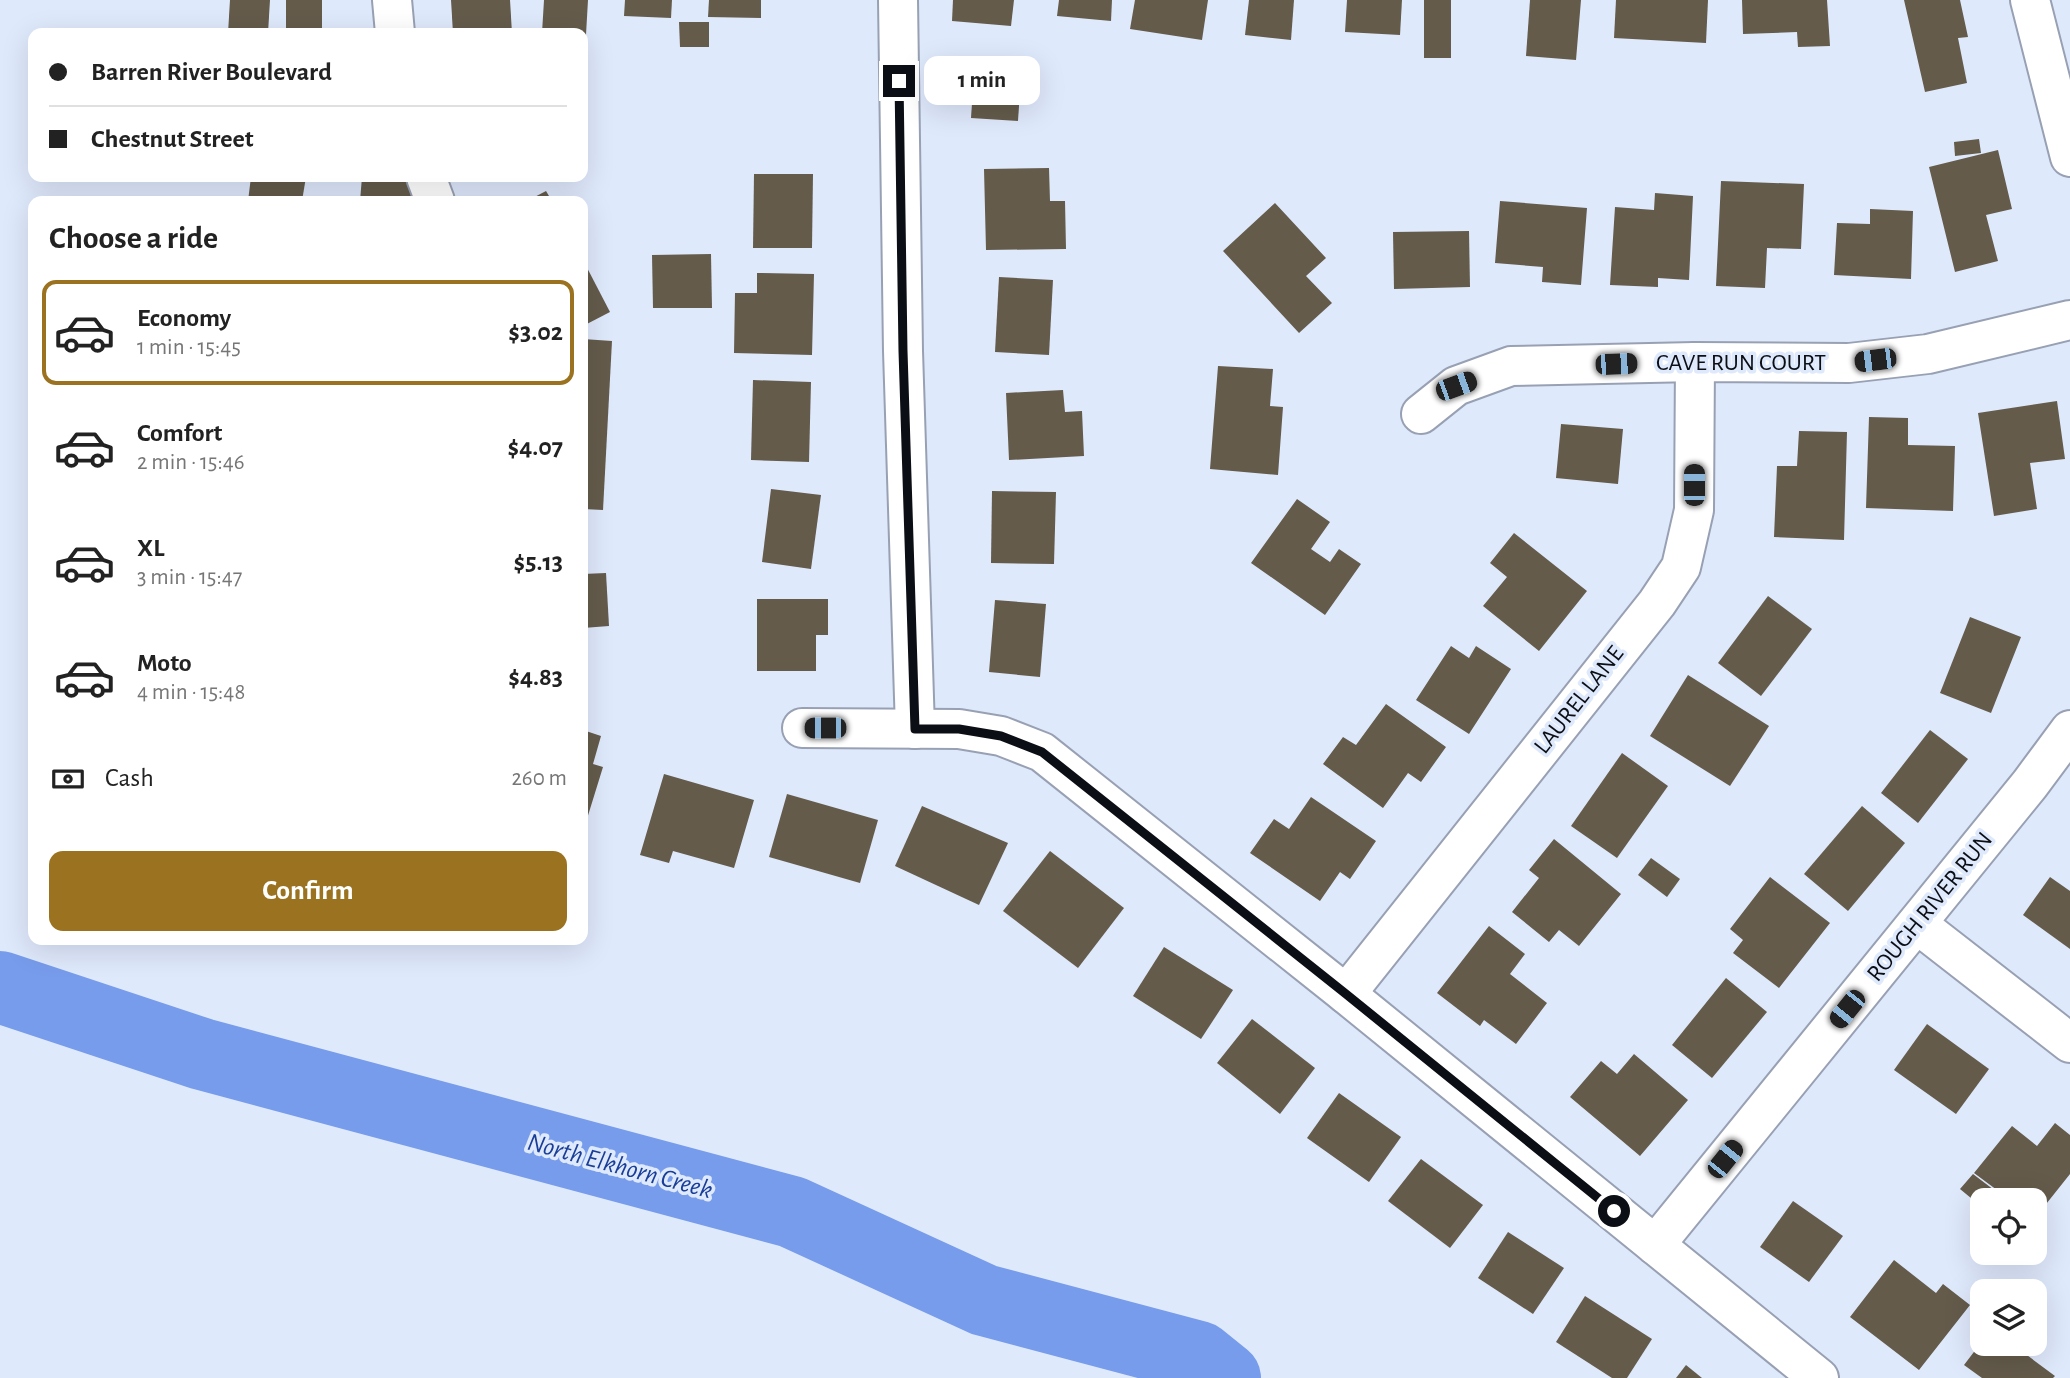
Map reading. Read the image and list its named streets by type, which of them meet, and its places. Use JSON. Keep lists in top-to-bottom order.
{
  "streets": {
    "street": ["CAVE RUN COURT", "LAUREL LANE", "ROUGH RIVER RUN"]
  },
  "crossings": [
    ["CAVE RUN COURT", "LAUREL LANE"]
  ],
  "water": ["North Elkhorn Creek"],
  "page": {
    "banner": ["Barren River Boulevard", "Chestnut Street"],
    "bubble": "1 min",
    "heading": "Choose a ride",
    "list": [
      {
        "name": "Economy",
        "note": "1 min · 15:45",
        "value": "$3.02"
      },
      {
        "name": "Comfort",
        "note": "2 min · 15:46",
        "value": "$4.07"
      },
      {
        "name": "XL",
        "note": "3 min · 15:47",
        "value": "$5.13"
      },
      {
        "name": "Moto",
        "note": "4 min · 15:48",
        "value": "$4.83"
      }
    ],
    "pay": ["Cash", "260 m"],
    "buttons": "Confirm"
  }
}
